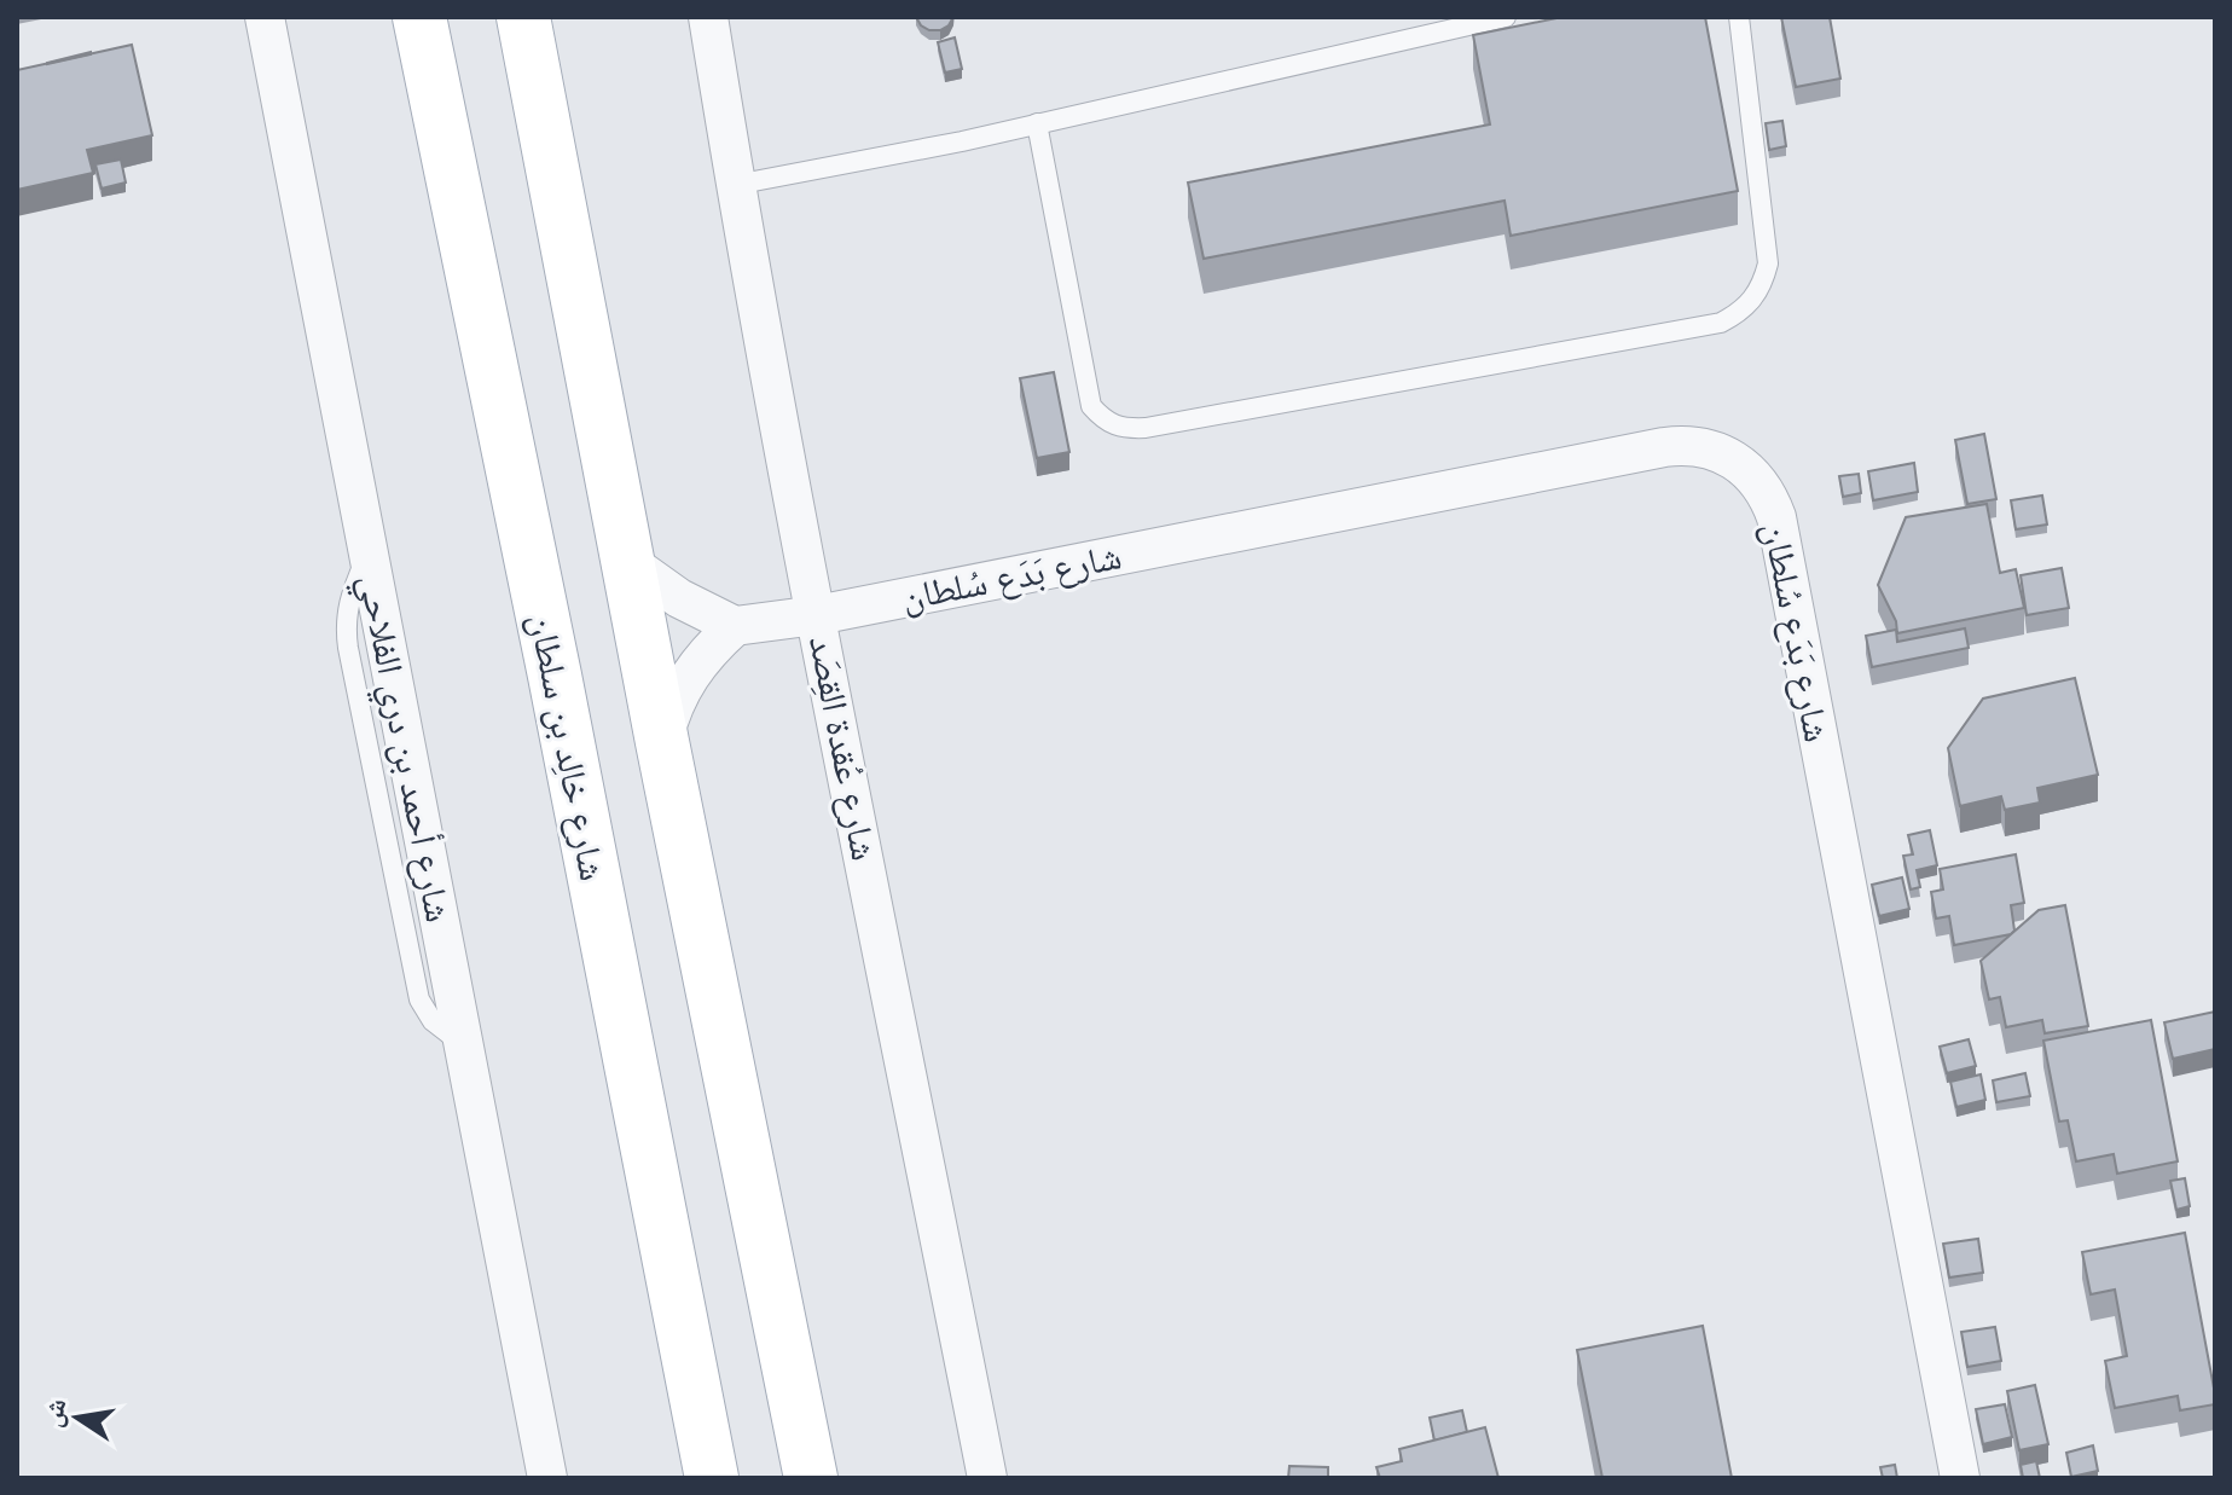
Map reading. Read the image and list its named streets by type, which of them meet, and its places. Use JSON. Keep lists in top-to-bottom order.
{
  "streets": {
    "main road": ["شارع خالِد بن سلطان"],
    "street": ["شارع بَدَع سُلطان", "شارع أحمد بن دري الفلاحي", "شارع عُقدة القِصَد"]
  },
  "crossings": [
    ["شارع بَدَع سُلطان", "شارع عُقدة القِصَد"]
  ],
  "north": "left"
}
